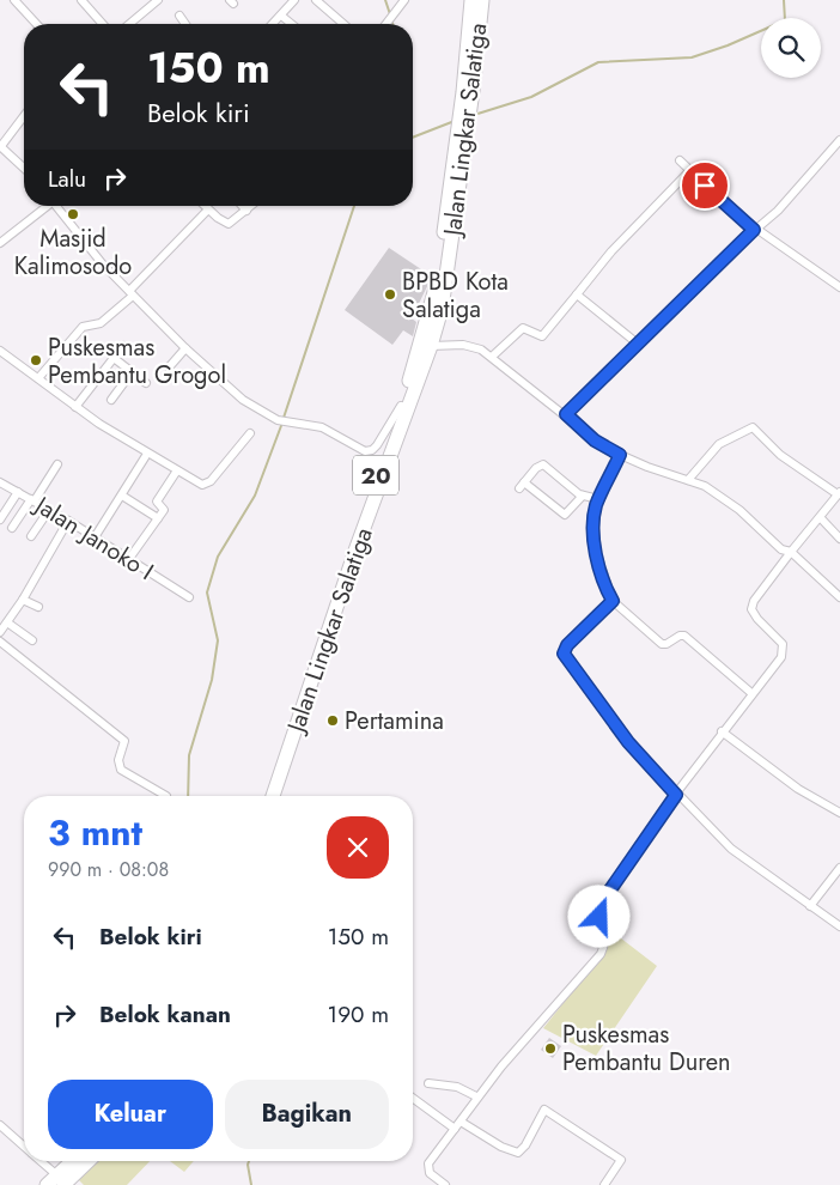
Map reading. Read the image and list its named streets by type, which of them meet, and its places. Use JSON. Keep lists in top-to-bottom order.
{
  "streets": {
    "highway": ["Jalan Lingkar Salatiga", "20"],
    "street": ["Jalan Janoko I"]
  },
  "places": [
    "Masjid Kalimosodo",
    "BPBD Kota Salatiga",
    "Puskesmas Pembantu Grogol",
    "Pertamina",
    "Puskesmas Pembantu Duren"
  ],
  "page": {
    "turn": ["150 m", "Belok kiri"],
    "then": "Lalu",
    "heading": ["3 mnt", "990 m · 08:08"],
    "list": [
      {
        "name": "Belok kiri",
        "value": "150 m"
      },
      {
        "name": "Belok kanan",
        "value": "190 m"
      }
    ],
    "buttons": ["Keluar", "Bagikan"]
  }
}
